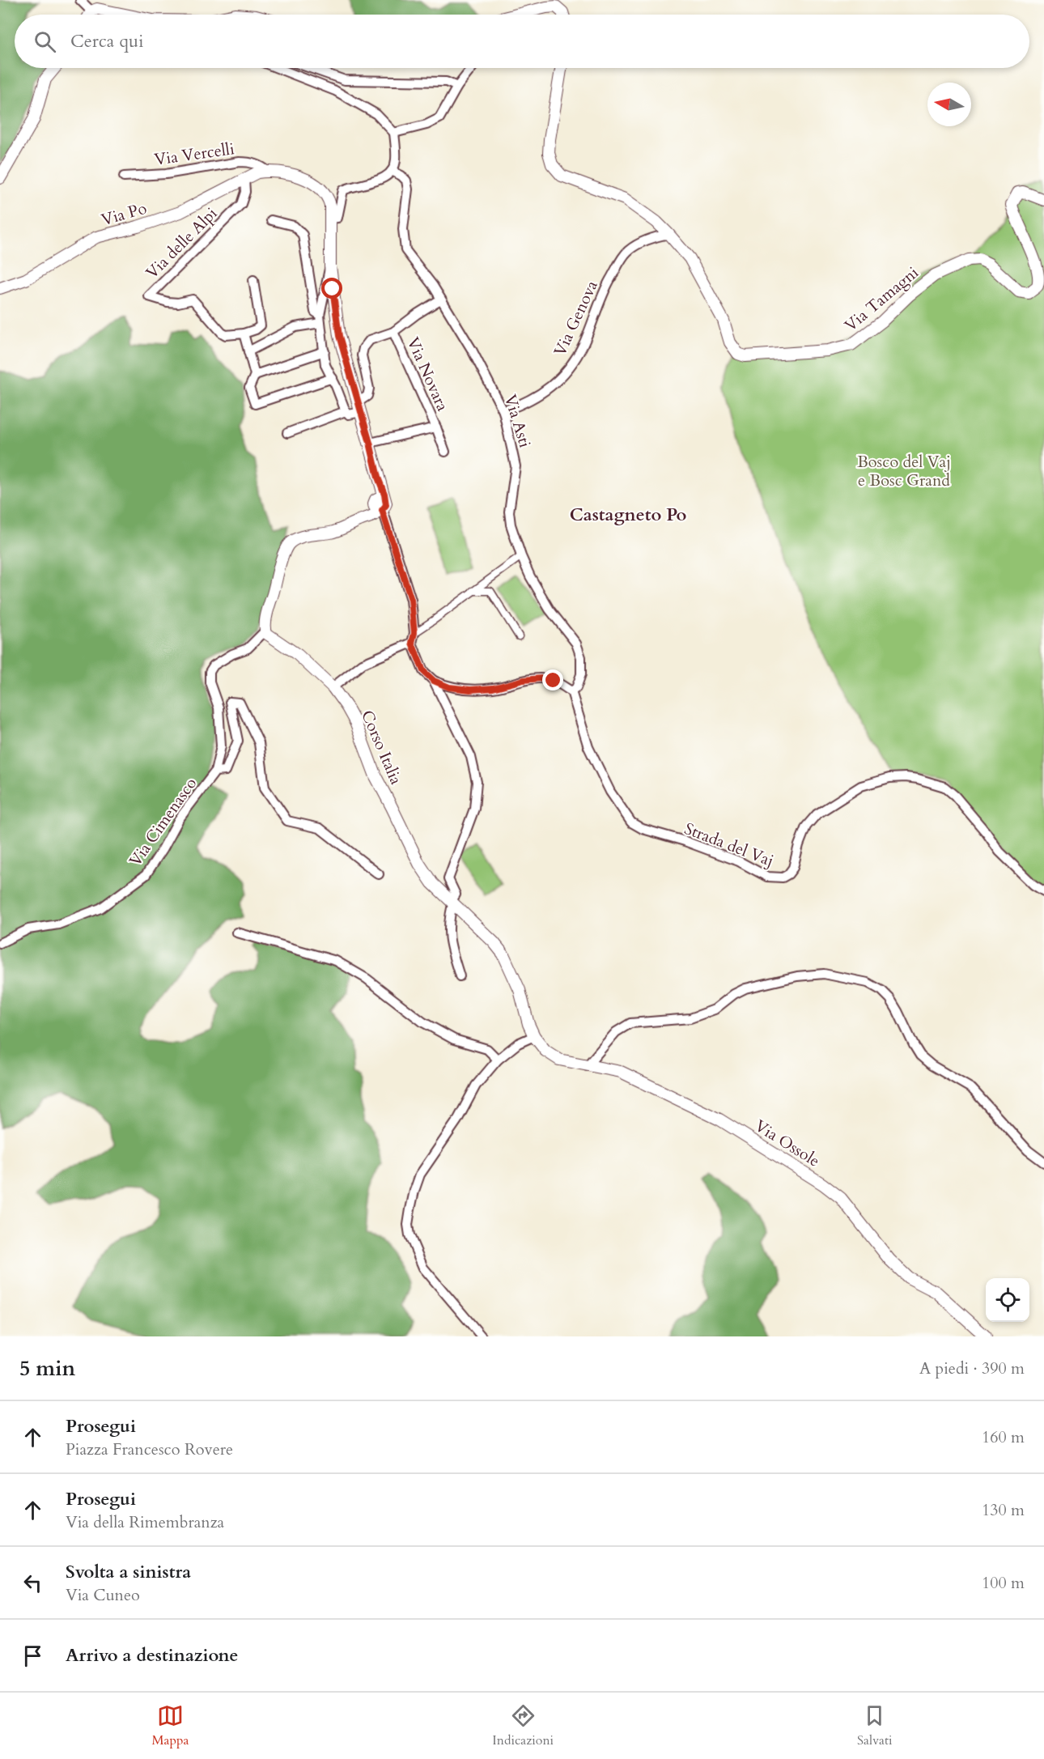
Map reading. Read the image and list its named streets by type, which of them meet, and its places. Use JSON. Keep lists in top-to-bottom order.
{
  "streets": {
    "street": [
      "Via Vercelli",
      "Via Po",
      "Via delle Alpi",
      "Via Tamagni",
      "Via Genova",
      "Via Novara",
      "Via Asti",
      "Corso Italia",
      "Via Cimenasco",
      "Strada del Vaj",
      "Via Ossole"
    ]
  },
  "crossings": [
    ["Via Vercelli", "Via Po"],
    ["Via Po", "Via delle Alpi"],
    ["Via Tamagni", "Via Genova"],
    ["Via Genova", "Via Asti"],
    ["Via Asti", "Strada del Vaj"],
    ["Corso Italia", "Via Cimenasco"],
    ["Corso Italia", "Via Ossole"]
  ],
  "districts": ["Castagneto Po"],
  "parks": ["Bosco del Vaj e Bosc Grand"],
  "north": "left",
  "page": {
    "search": "Cerca qui",
    "heading": ["5 min", "A piedi · 390 m"],
    "list": [
      ["Prosegui", "Piazza Francesco Rovere", "160 m"],
      ["Prosegui", "Via della Rimembranza", "130 m"],
      ["Svolta a sinistra", "Via Cuneo", "100 m"],
      "Arrivo a destinazione"
    ],
    "nav": ["Mappa", "Indicazioni", "Salvati"]
  }
}
